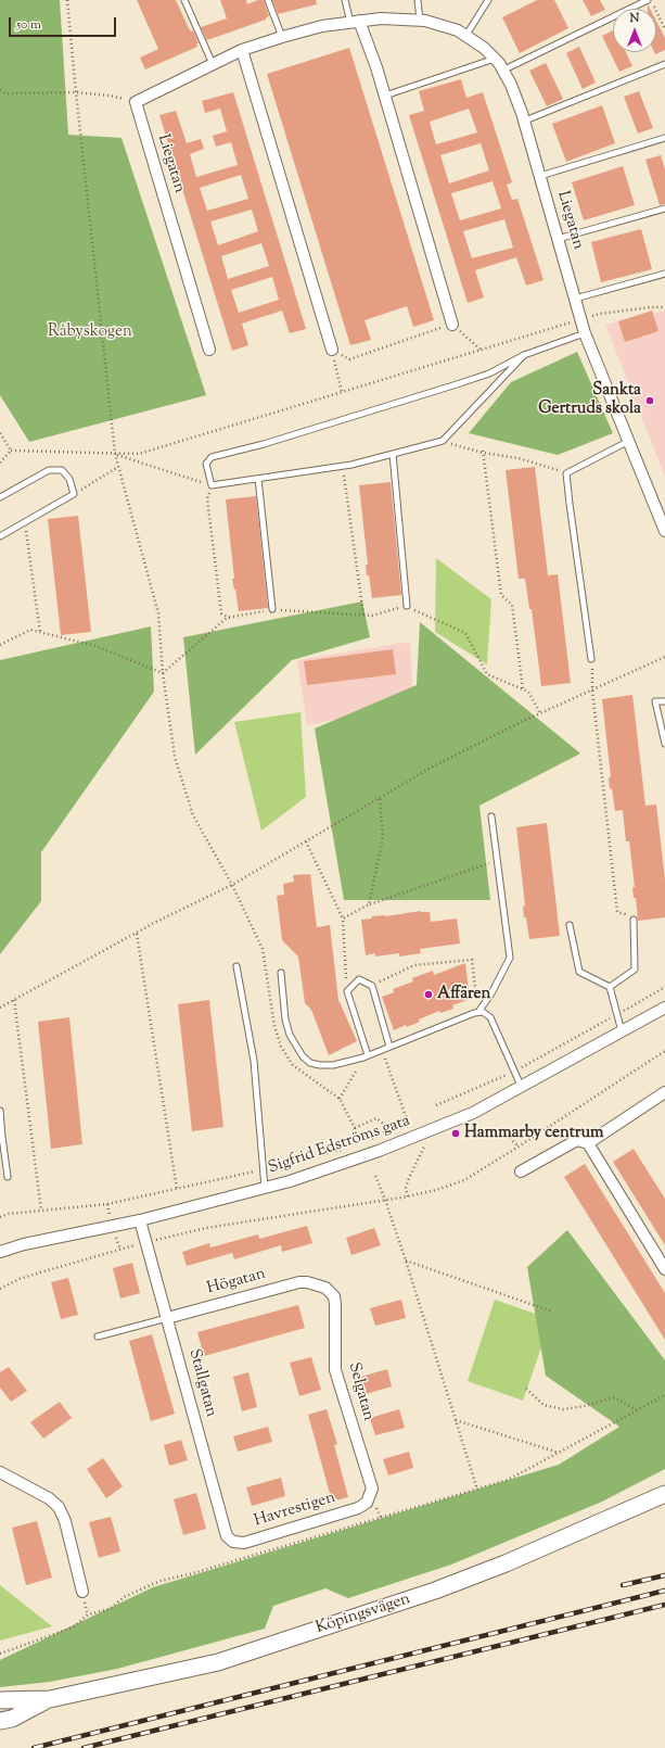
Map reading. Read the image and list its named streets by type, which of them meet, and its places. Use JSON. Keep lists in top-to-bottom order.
{
  "streets": {
    "main road": ["Köpingsvägen"],
    "street": [
      "Liegatan",
      "Sigfrid Edströms gata",
      "Högatan",
      "Stallgatan",
      "Selgatan",
      "Havrestigen"
    ]
  },
  "crossings": [
    ["Sigfrid Edströms gata", "Stallgatan"],
    ["Högatan", "Stallgatan"],
    ["Högatan", "Selgatan"],
    ["Stallgatan", "Havrestigen"],
    ["Selgatan", "Havrestigen"]
  ],
  "parks": ["Råbyskogen"],
  "places": ["Sankta Gertruds skola", "Affären", "Hammarby centrum"],
  "scale_bar": "50 m",
  "north": "top"
}
